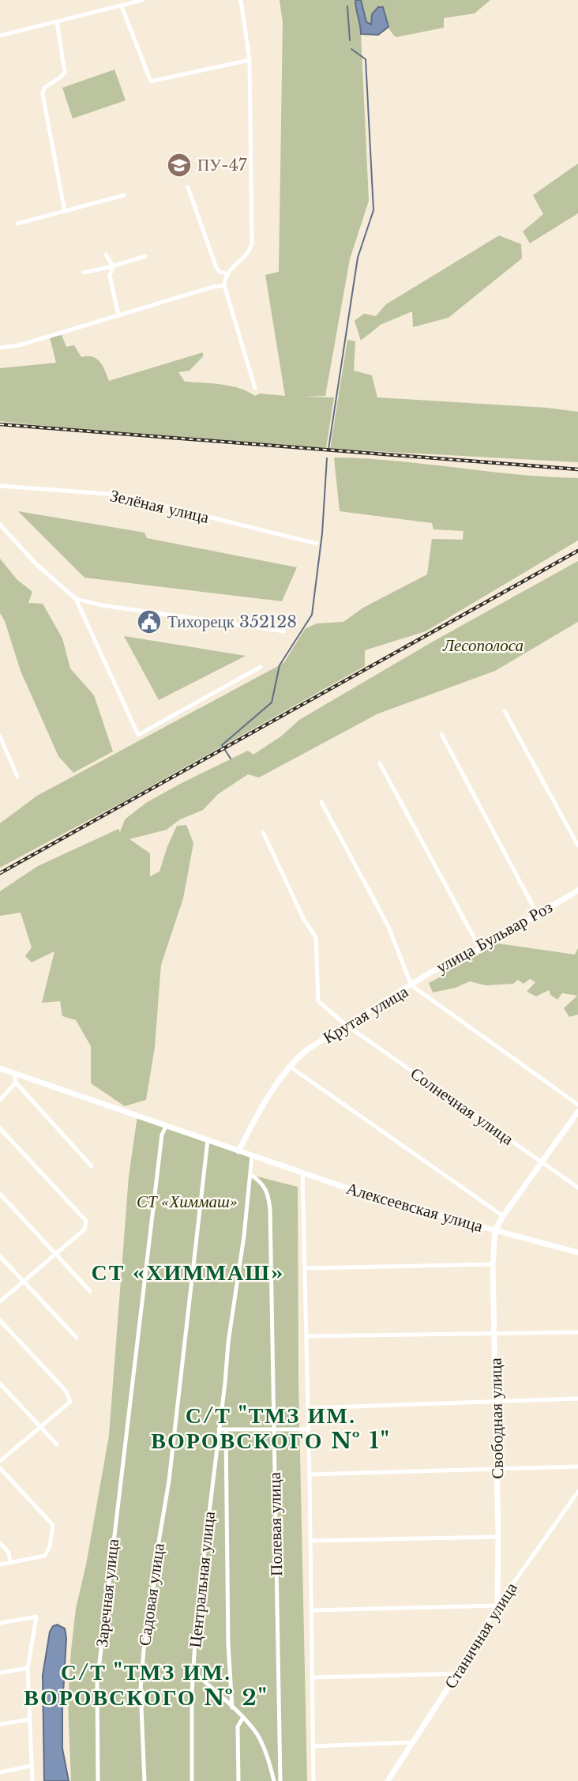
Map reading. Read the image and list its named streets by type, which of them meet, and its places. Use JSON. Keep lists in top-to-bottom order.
{
  "streets": {
    "street": [
      "Зелёная улица",
      "улица Бульвар Роз",
      "Крутая улица",
      "Солнечная улица",
      "Алексеевская улица",
      "Свободная улица",
      "Полевая улица",
      "Центральная улица",
      "Заречная улица",
      "Садовая улица",
      "Станичная улица"
    ]
  },
  "crossings": [
    ["улица Бульвар Роз", "Крутая улица"],
    ["Крутая улица", "Солнечная улица"],
    ["Крутая улица", "Алексеевская улица"],
    ["Алексеевская улица", "Свободная улица"],
    ["Алексеевская улица", "Центральная улица"],
    ["Алексеевская улица", "Заречная улица"],
    ["Алексеевская улица", "Садовая улица"],
    ["Свободная улица", "Станичная улица"],
    ["Полевая улица", "Центральная улица"]
  ],
  "districts": ["СТ «ХИММАШ»", "С/Т \"ТМЗ ИМ. ВОРОВСКОГО № 1\"", "С/Т \"ТМЗ ИМ. ВОРОВСКОГО № 2\""],
  "parks": ["Лесополоса", "СТ «Химмаш»"],
  "places": {
    "school or university": ["ПУ-47"],
    "public building": ["Тихорецк 352128"]
  }
}
